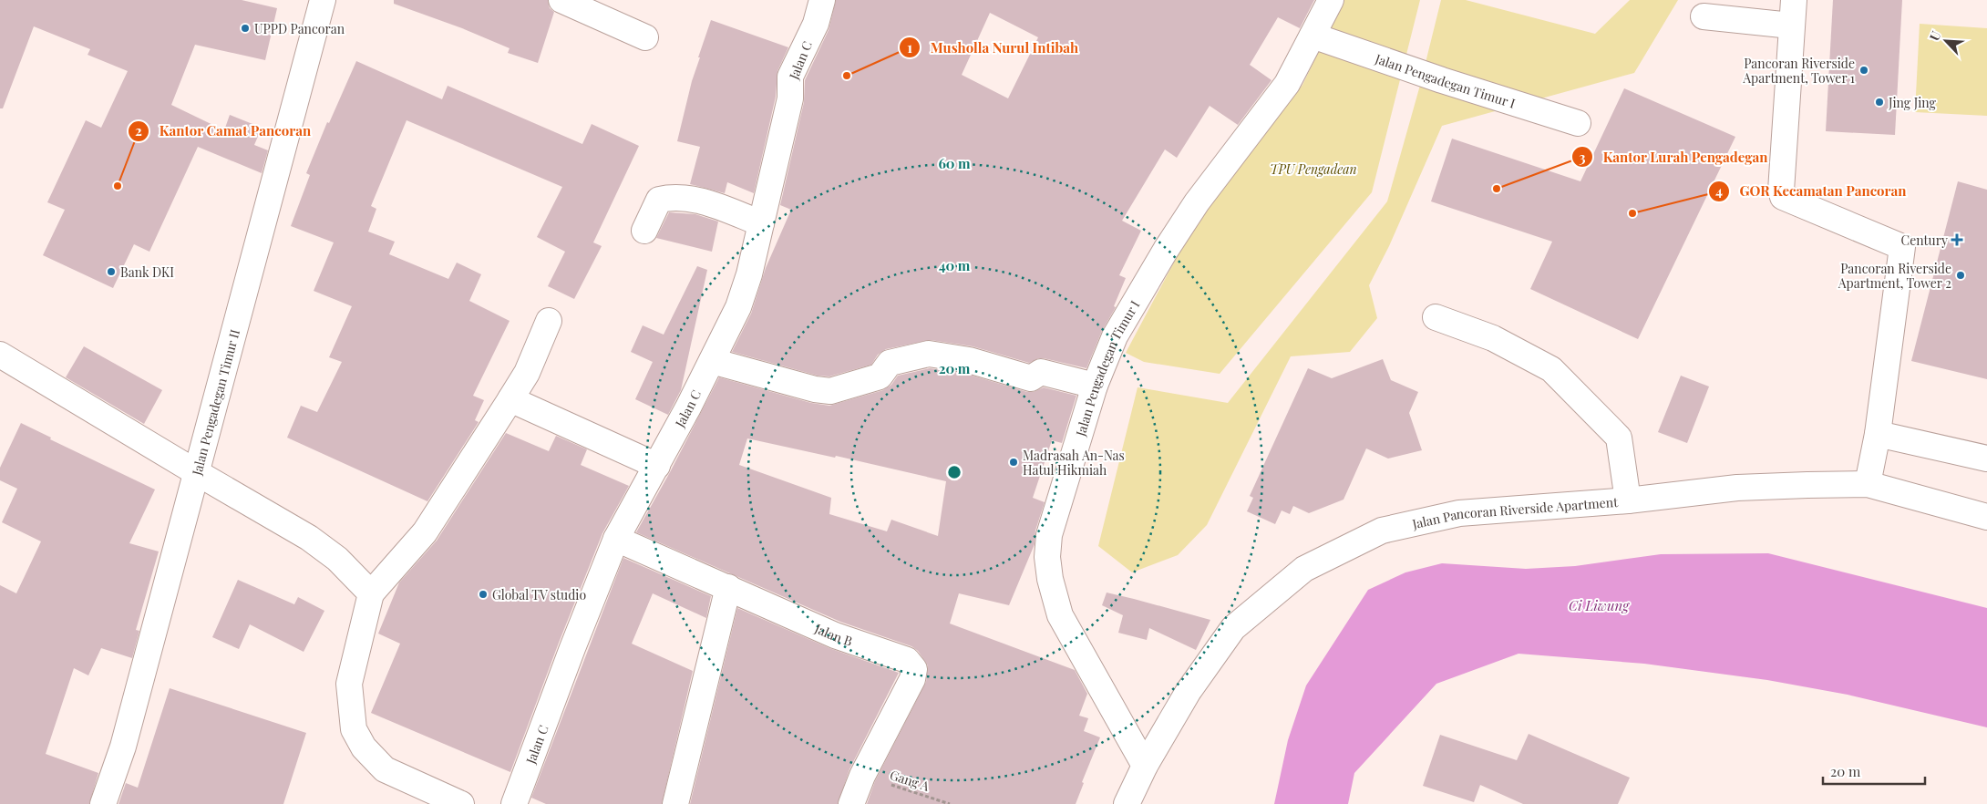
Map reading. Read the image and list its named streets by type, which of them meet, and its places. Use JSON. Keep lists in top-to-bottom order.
{
  "streets": {
    "street": [
      "Jalan C",
      "Jalan Pengadegan Timur I",
      "Jalan Pengadegan Timur II",
      "Jalan Pancoran Riverside Apartment",
      "Jalan B"
    ],
    "path": ["Gang A"]
  },
  "crossings": [
    ["Jalan C", "Jalan B"],
    ["Jalan Pengadegan Timur I", "Jalan Pancoran Riverside Apartment"],
    ["Jalan B", "Gang A"]
  ],
  "water": ["Ci Liwung"],
  "parks": ["TPU Pengadean"],
  "places": {
    "other": [
      "UPPD Pancoran",
      "Pancoran Riverside Apartment, Tower 1",
      "Musholla Nurul Intibah",
      "Jing Jing",
      "Kantor Camat Pancoran",
      "Kantor Lurah Pengadegan",
      "GOR Kecamatan Pancoran",
      "Bank DKI",
      "Pancoran Riverside Apartment, Tower 2",
      "Madrasah An-Nas Hatul Hikmiah",
      "Global TV studio"
    ],
    "health": ["Century"]
  },
  "scale_bar": "20 m",
  "north": "top left",
  "rings": ["60 m", "40 m", "20 m"]
}
